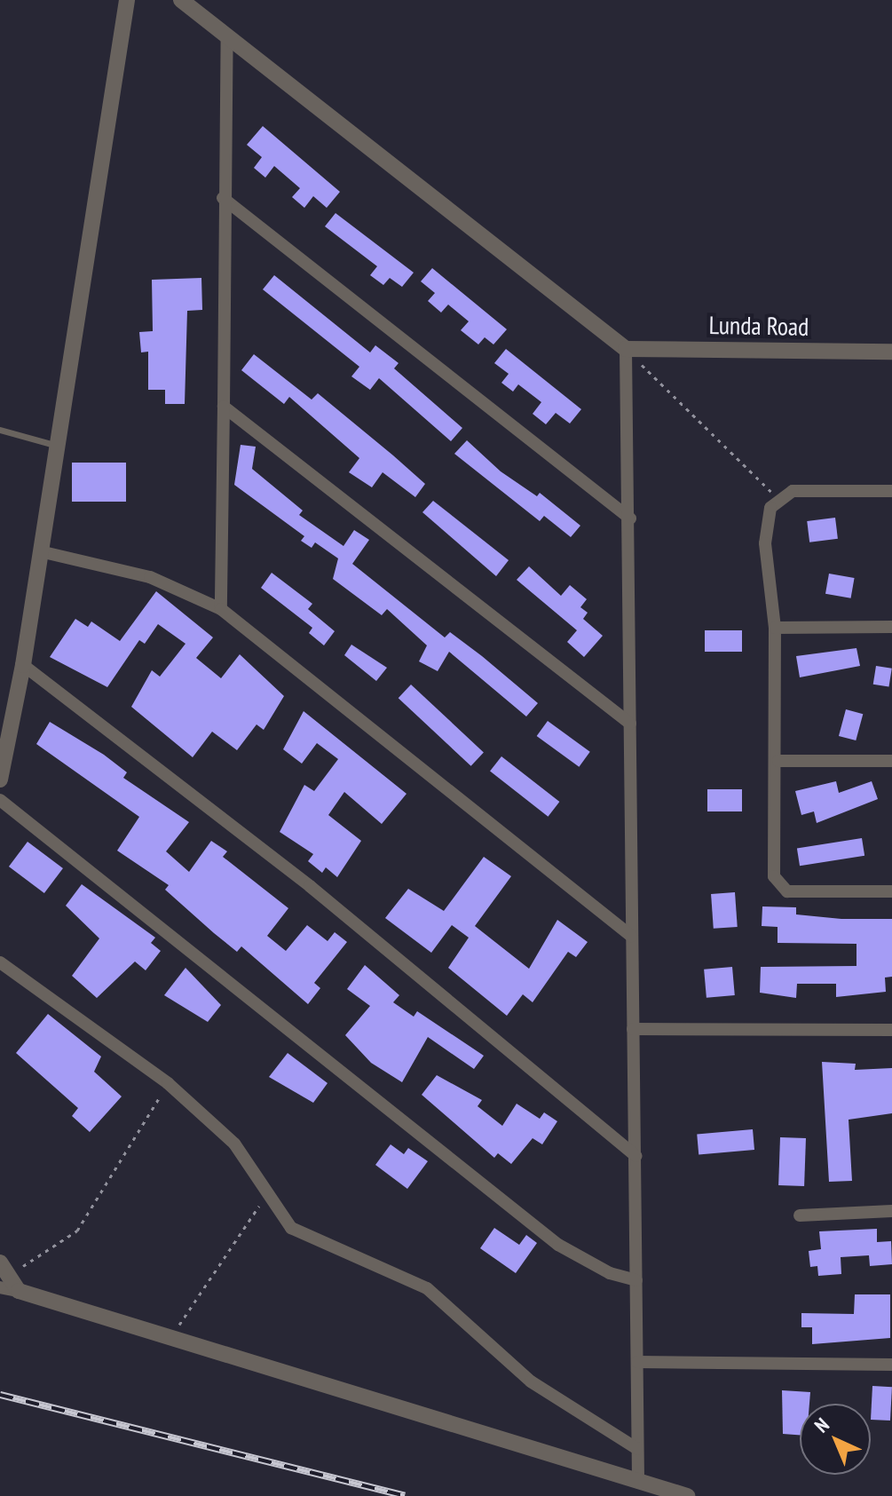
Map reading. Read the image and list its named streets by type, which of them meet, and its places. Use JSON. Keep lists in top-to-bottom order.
{
  "streets": {
    "street": ["Lunda Road"]
  },
  "north": "top left"
}
